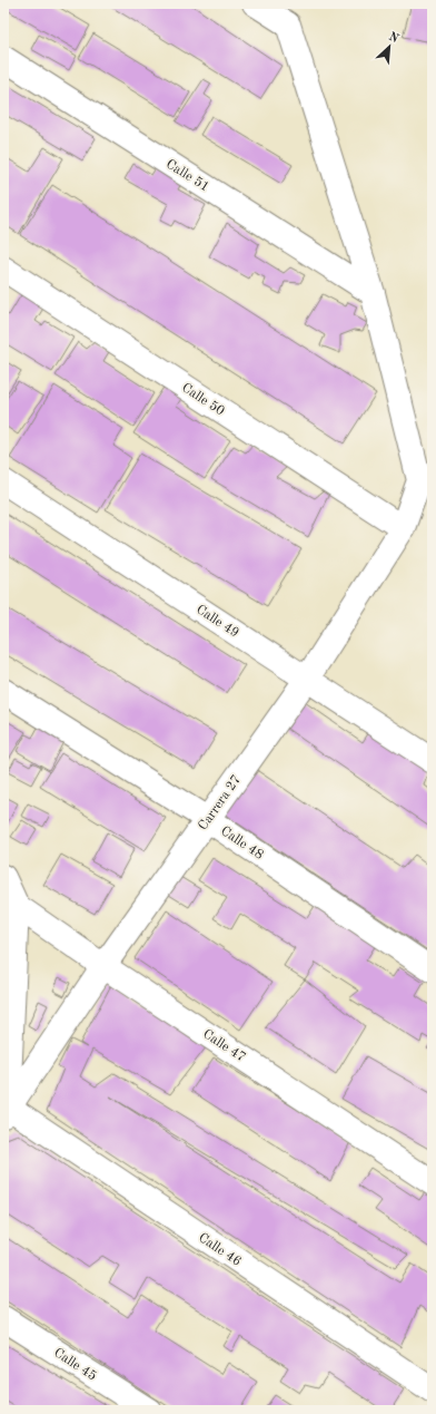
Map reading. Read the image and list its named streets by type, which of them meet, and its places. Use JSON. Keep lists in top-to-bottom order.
{
  "streets": {
    "street": [
      "Calle 51",
      "Calle 50",
      "Calle 49",
      "Carrera 27",
      "Calle 48",
      "Calle 47",
      "Calle 46",
      "Calle 45"
    ]
  },
  "crossings": [
    ["Calle 51", "Carrera 27"],
    ["Calle 50", "Carrera 27"],
    ["Calle 49", "Carrera 27"],
    ["Carrera 27", "Calle 48"],
    ["Carrera 27", "Calle 47"],
    ["Carrera 27", "Calle 46"]
  ],
  "north": "top right"
}
